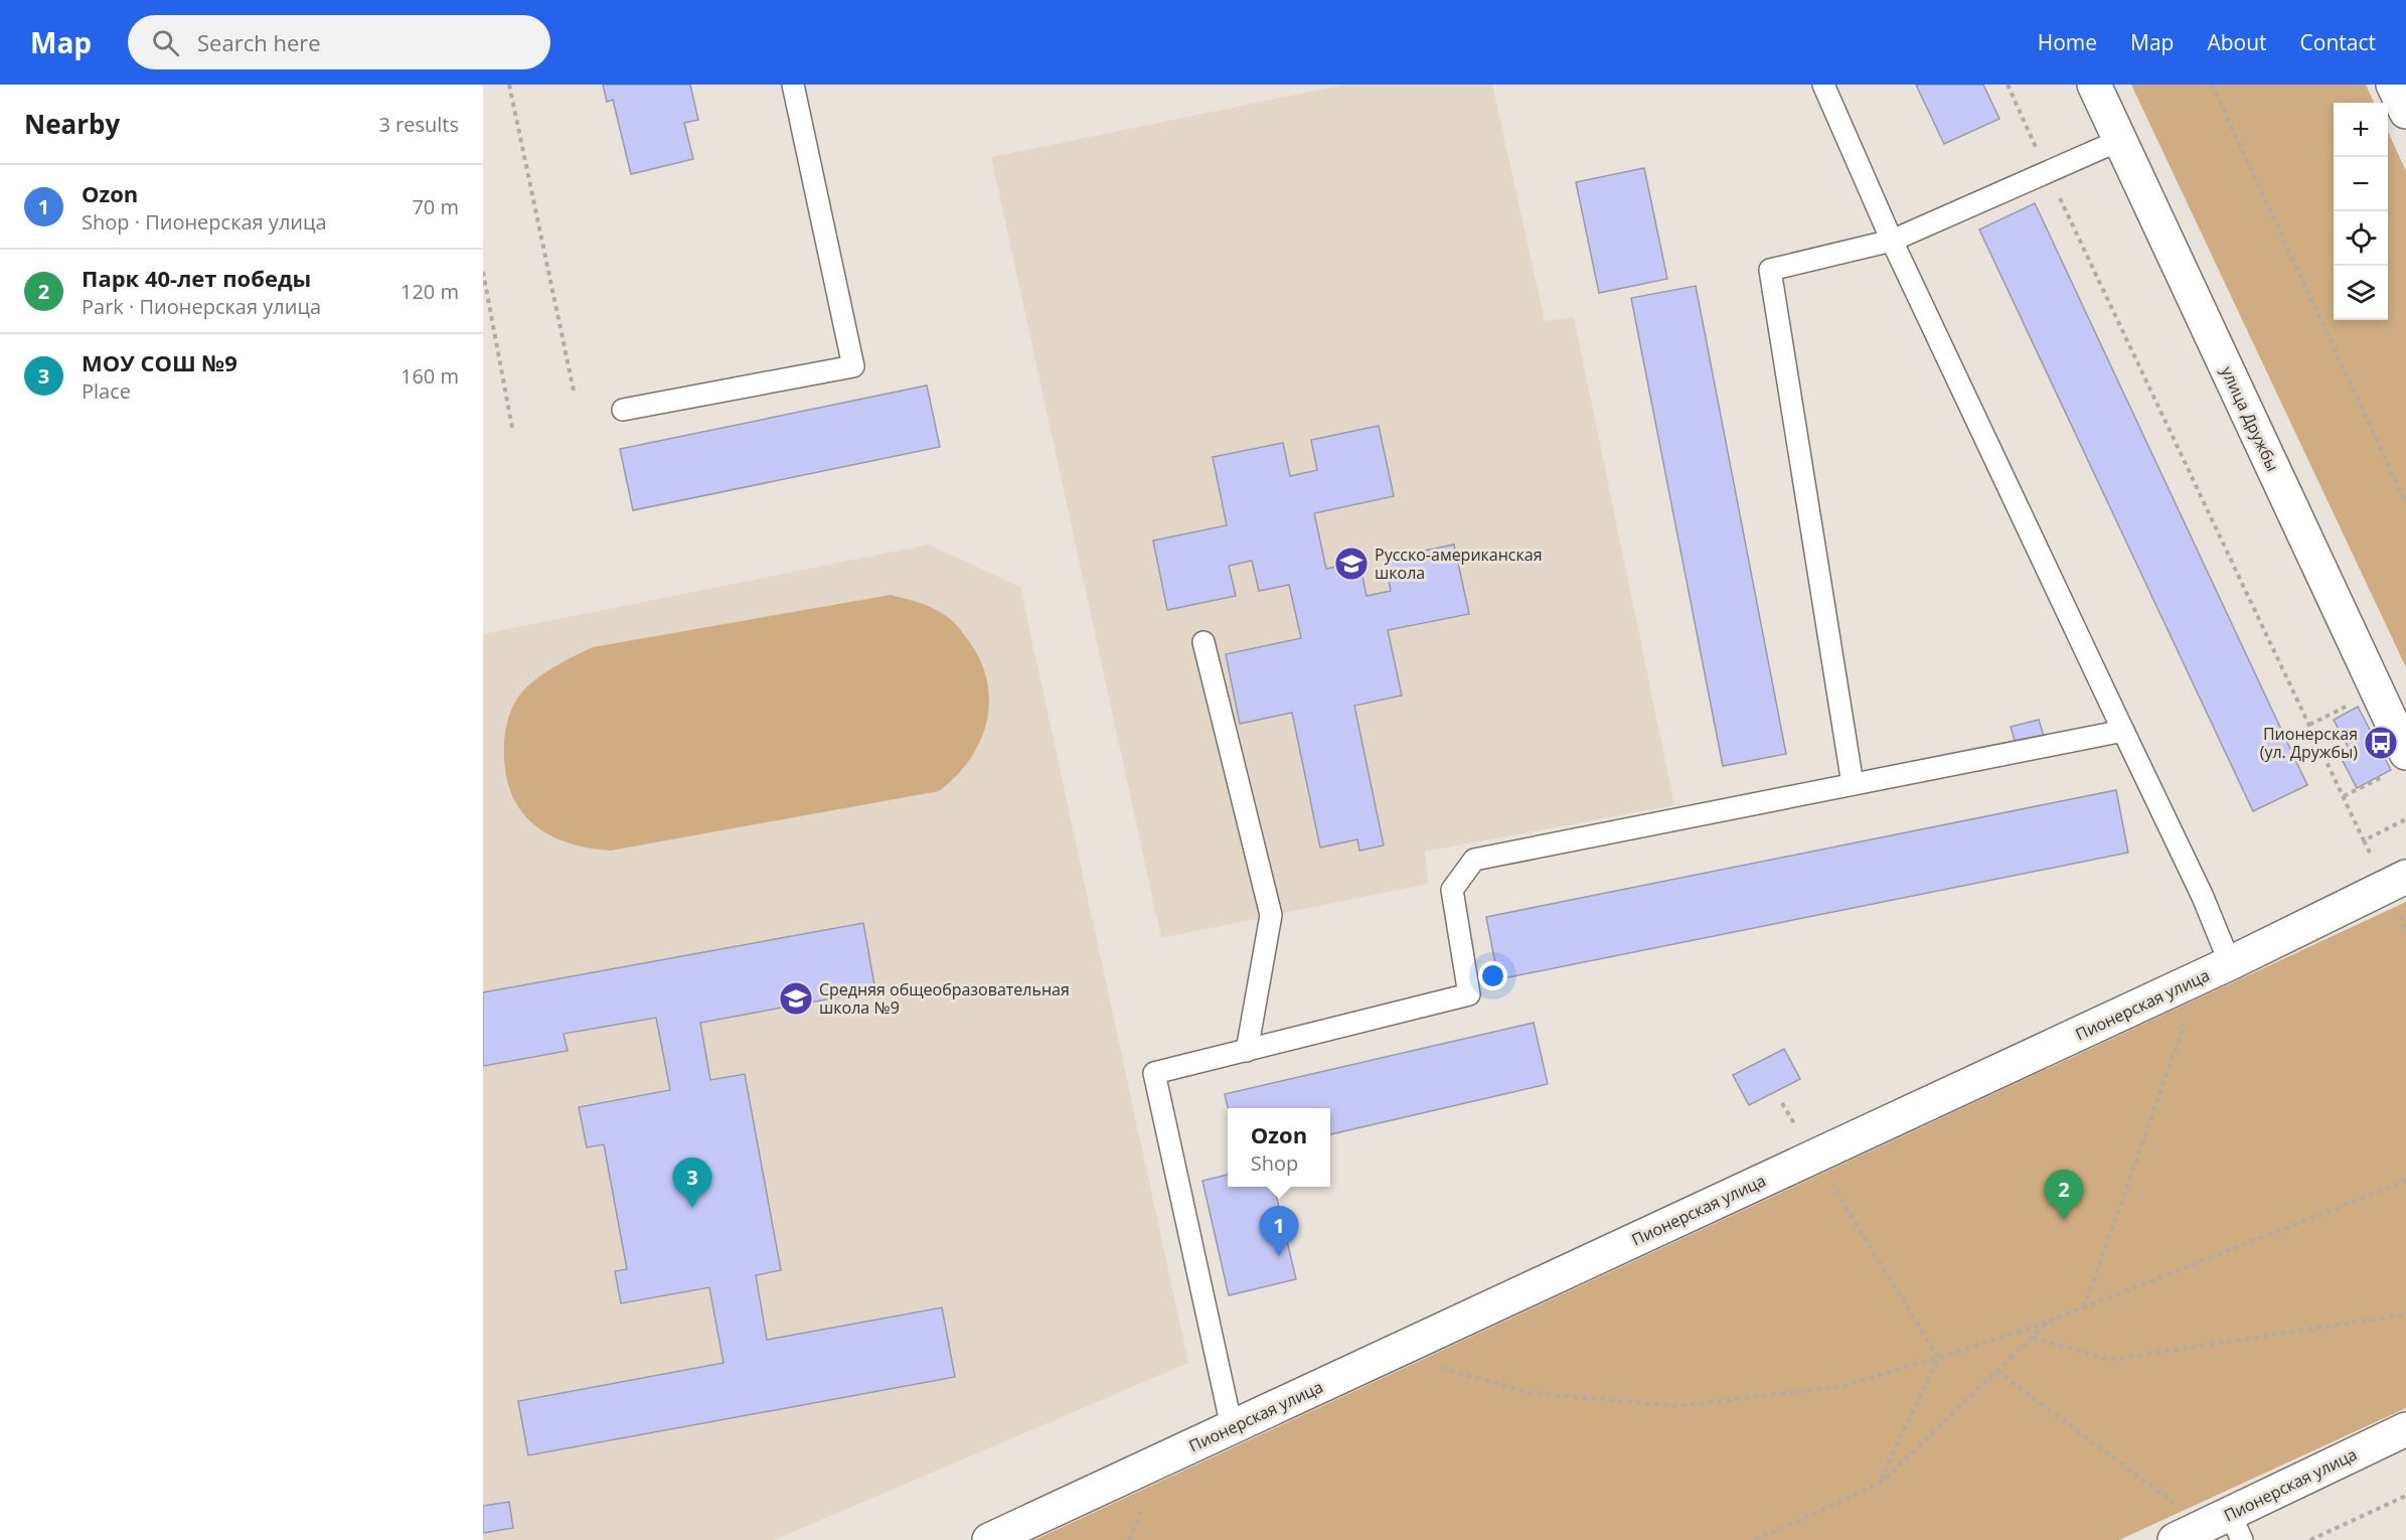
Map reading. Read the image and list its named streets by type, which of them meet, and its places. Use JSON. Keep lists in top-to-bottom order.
{
  "streets": {
    "street": ["улица Дружбы", "Пионерская улица"]
  },
  "places": {
    "school or university": ["Русско-американская школа", "Средняя общеобразовательная школа №9"],
    "bus stop": ["Пионерская (ул. Дружбы)"]
  },
  "page": {
    "header": "Map",
    "search": "Search here",
    "nav": [
      "Home",
      "Map",
      "About",
      "Contact"
    ],
    "heading": ["Nearby", "3 results"],
    "map_buttons": ["+", "−"],
    "list": [
      {
        "mark": "1",
        "name": "Ozon",
        "note": "Shop · Пионерская улица",
        "value": "70 m"
      },
      {
        "mark": "2",
        "name": "Парк 40-лет победы",
        "note": "Park · Пионерская улица",
        "value": "120 m"
      },
      {
        "mark": "3",
        "name": "МОУ СОШ №9",
        "note": "Place",
        "value": "160 m"
      }
    ],
    "popup": ["Ozon", "Shop"],
    "pins": ["3", "2", "1"]
  }
}
